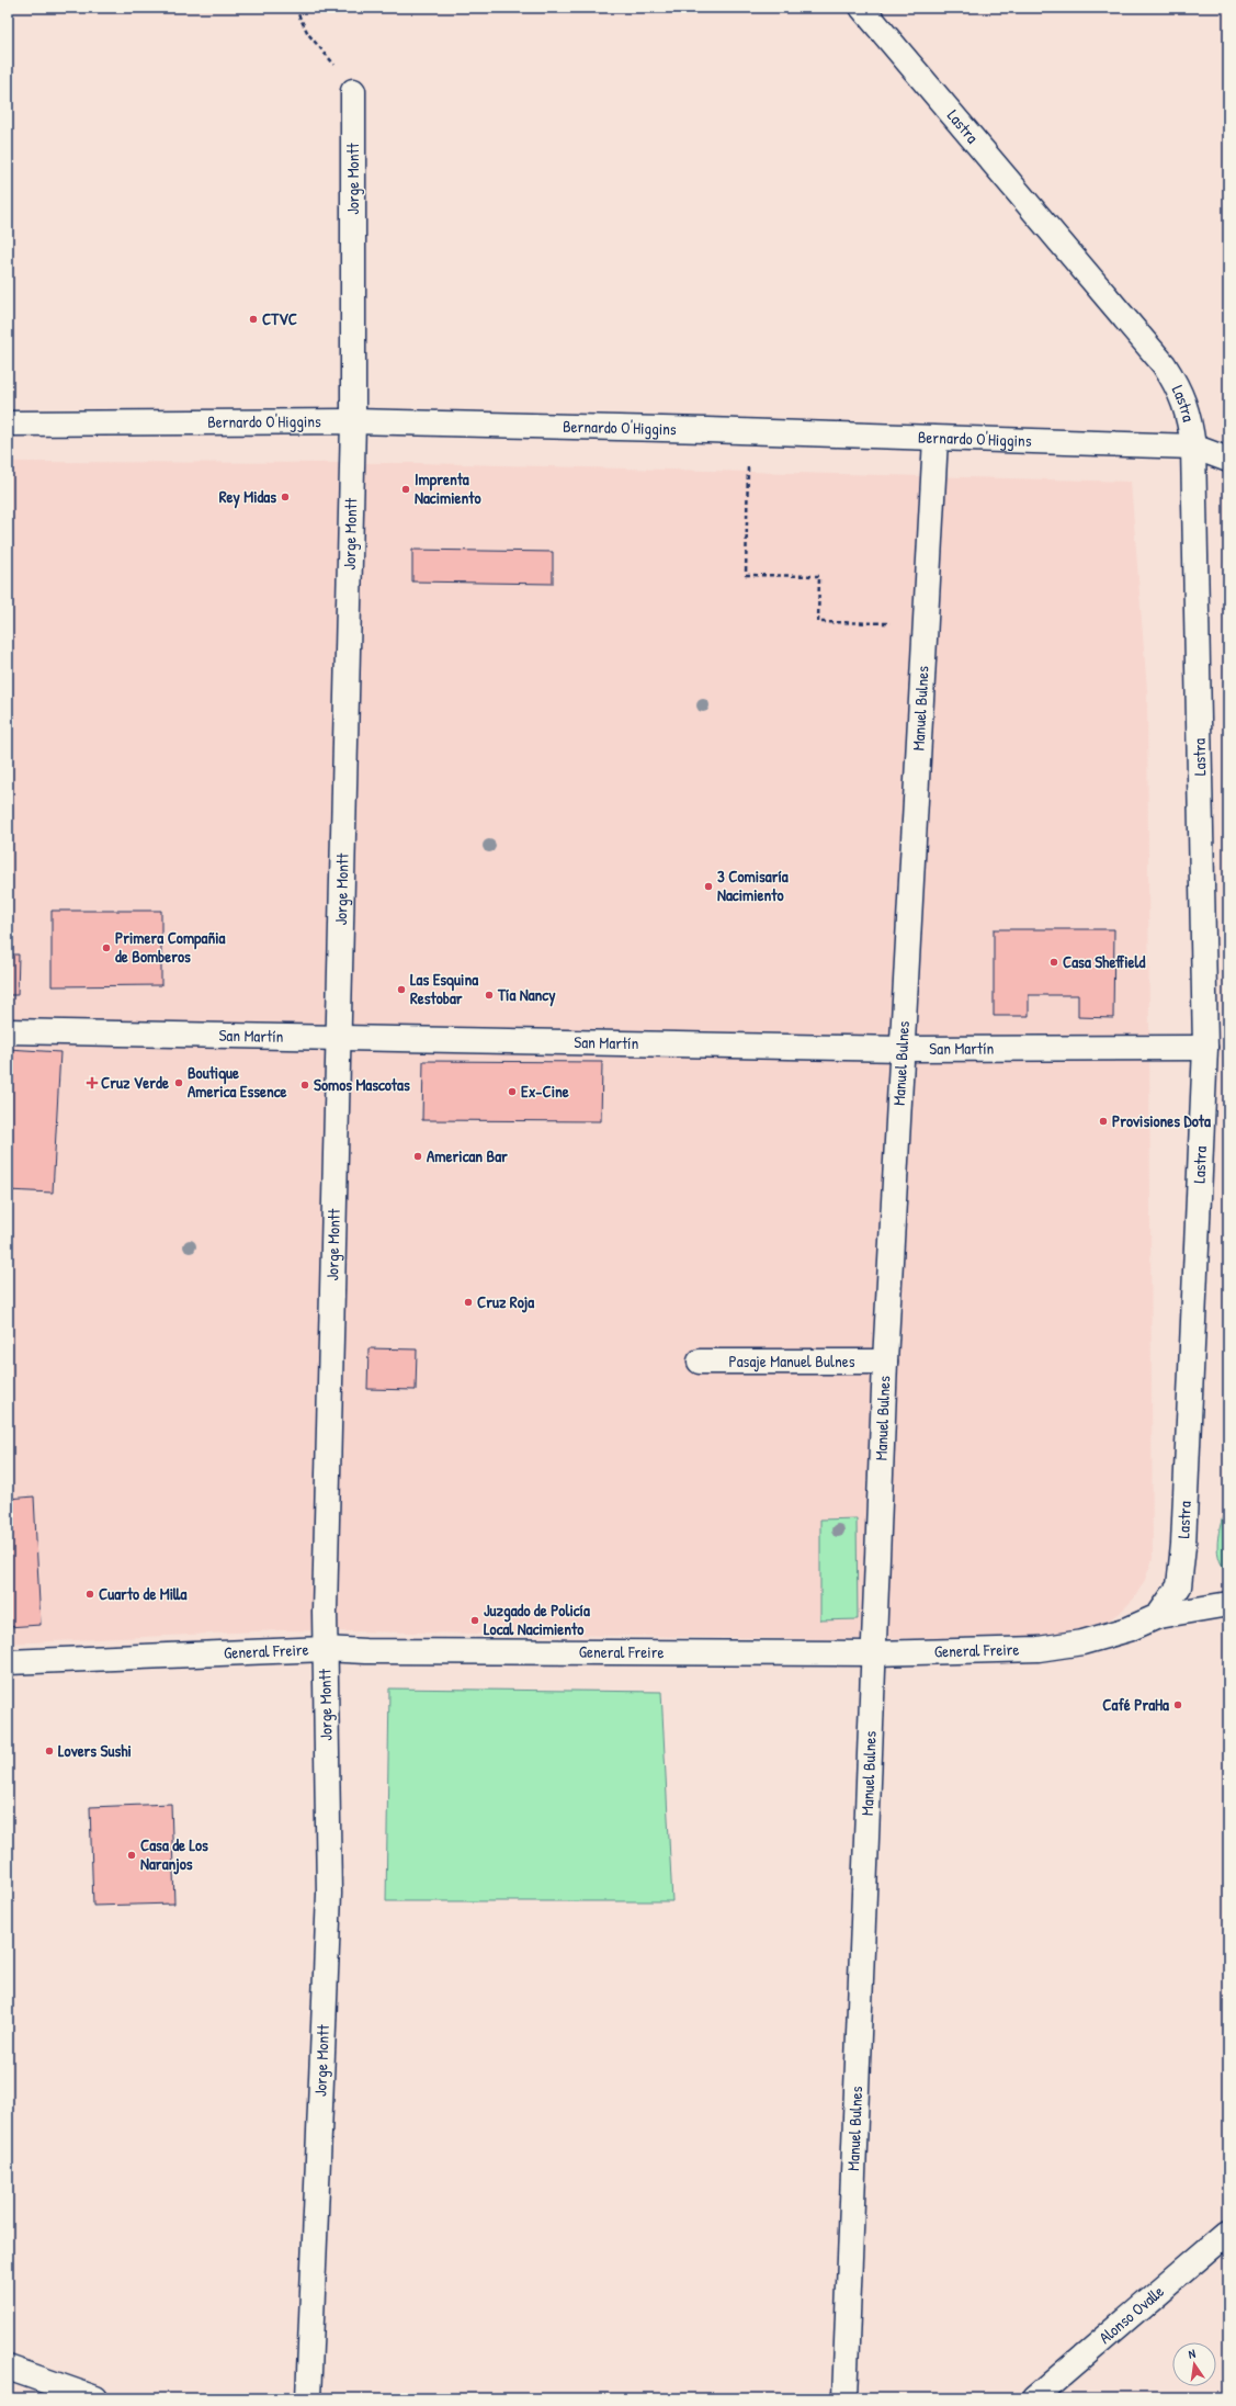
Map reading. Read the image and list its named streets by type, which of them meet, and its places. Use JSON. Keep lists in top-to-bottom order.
{
  "streets": {
    "street": [
      "Lastra",
      "Jorge Montt",
      "Bernardo O'Higgins",
      "Manuel Bulnes",
      "San Martín",
      "Pasaje Manuel Bulnes",
      "General Freire",
      "Alonso Ovalle"
    ]
  },
  "crossings": [
    ["Lastra", "Bernardo O'Higgins"],
    ["Lastra", "San Martín"],
    ["Lastra", "General Freire"],
    ["Jorge Montt", "Bernardo O'Higgins"],
    ["Jorge Montt", "San Martín"],
    ["Jorge Montt", "General Freire"],
    ["Bernardo O'Higgins", "Manuel Bulnes"],
    ["Manuel Bulnes", "San Martín"],
    ["Manuel Bulnes", "Pasaje Manuel Bulnes"],
    ["Manuel Bulnes", "General Freire"]
  ],
  "places": {
    "other": [
      "CTVC",
      "Imprenta Nacimiento",
      "Rey Midas",
      "3 Comisaría Nacimiento",
      "Primera Compañia de Bomberos",
      "Casa Sheffield",
      "Las Esquina Restobar",
      "Tía Nancy",
      "Boutique America Essence",
      "Somos Mascotas",
      "Ex-Cine",
      "Provisiones Dota",
      "American Bar",
      "Cruz Roja",
      "Cuarto de Milla",
      "Juzgado de Policía Local Nacimiento",
      "Café PraHa",
      "Lovers Sushi",
      "Casa de Los Naranjos"
    ],
    "health": ["Cruz Verde"]
  },
  "north": "top"
}
